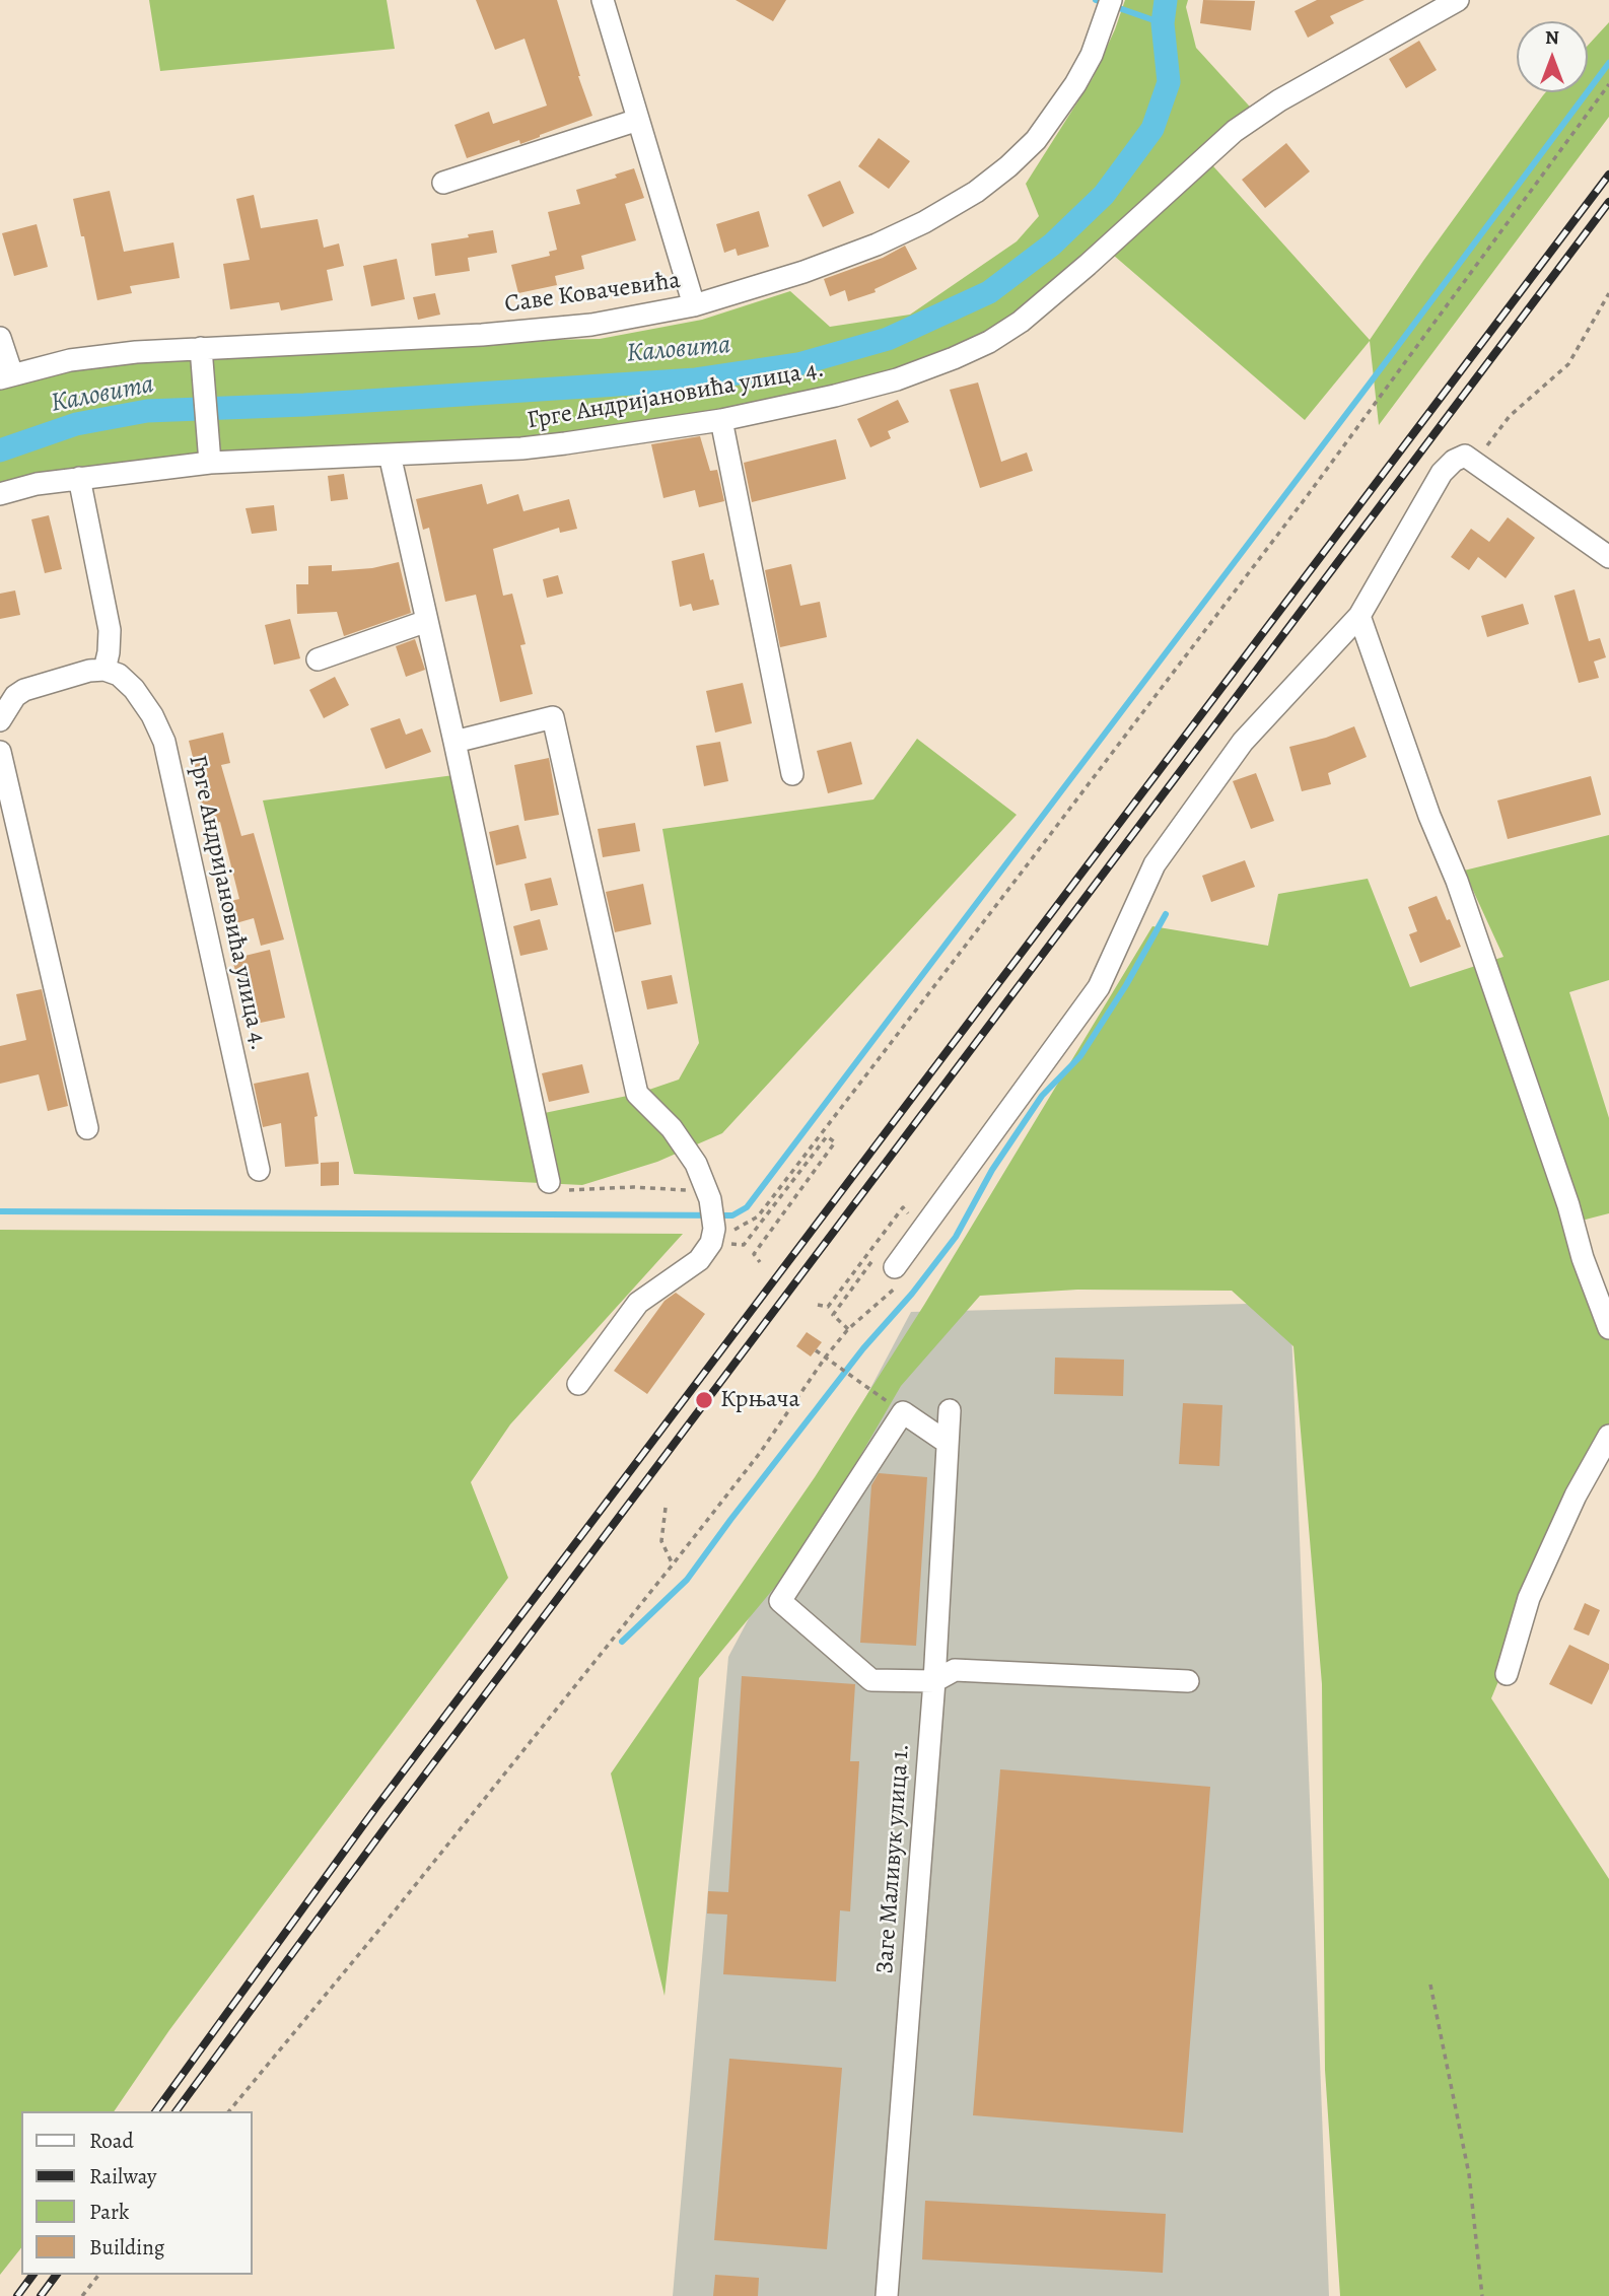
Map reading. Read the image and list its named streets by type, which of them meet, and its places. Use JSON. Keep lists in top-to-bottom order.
{
  "streets": {
    "street": ["Саве Ковачевића", "Грге Андријановића улица 4.", "Заге Маливук улица 1."]
  },
  "water": ["Каловита"],
  "places": ["Крњача"],
  "legend": [
    "Road",
    "Railway",
    "Park",
    "Building"
  ],
  "north": "top"
}
